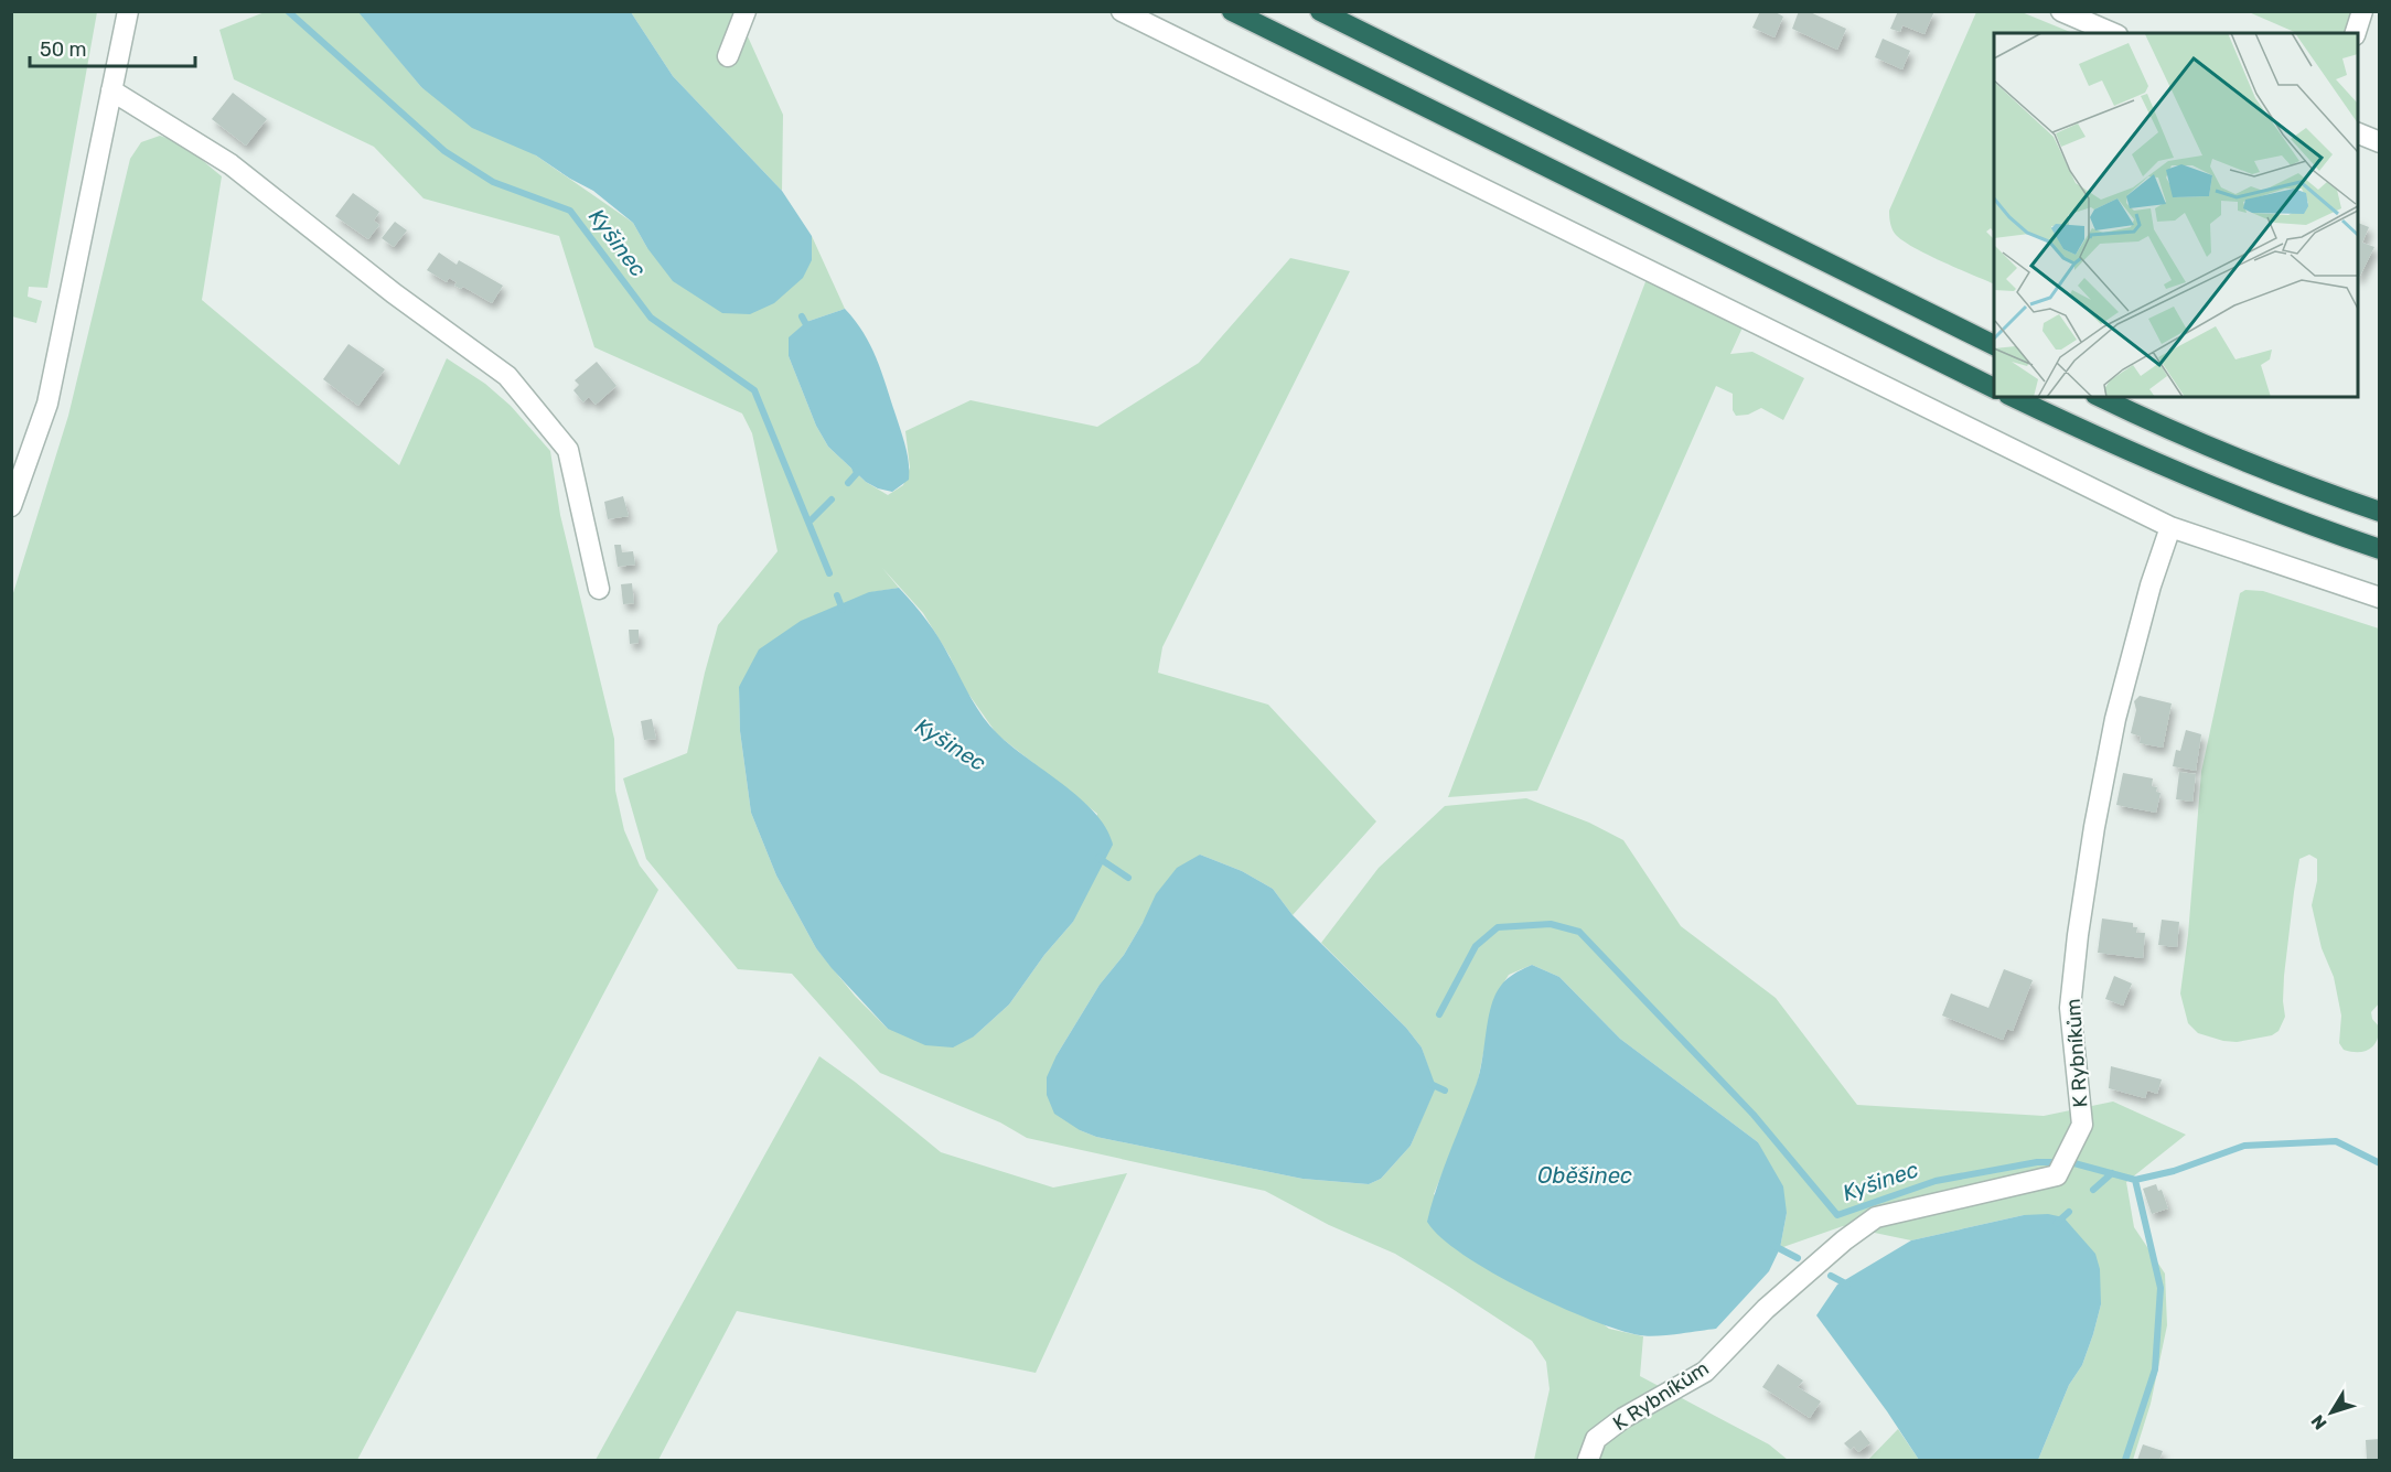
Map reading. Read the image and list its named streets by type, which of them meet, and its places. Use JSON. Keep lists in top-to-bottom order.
{
  "streets": {
    "street": ["K Rybníkům"]
  },
  "water": ["Kyšinec", "Oběšinec"],
  "scale_bar": "50 m",
  "north": "bottom left"
}
